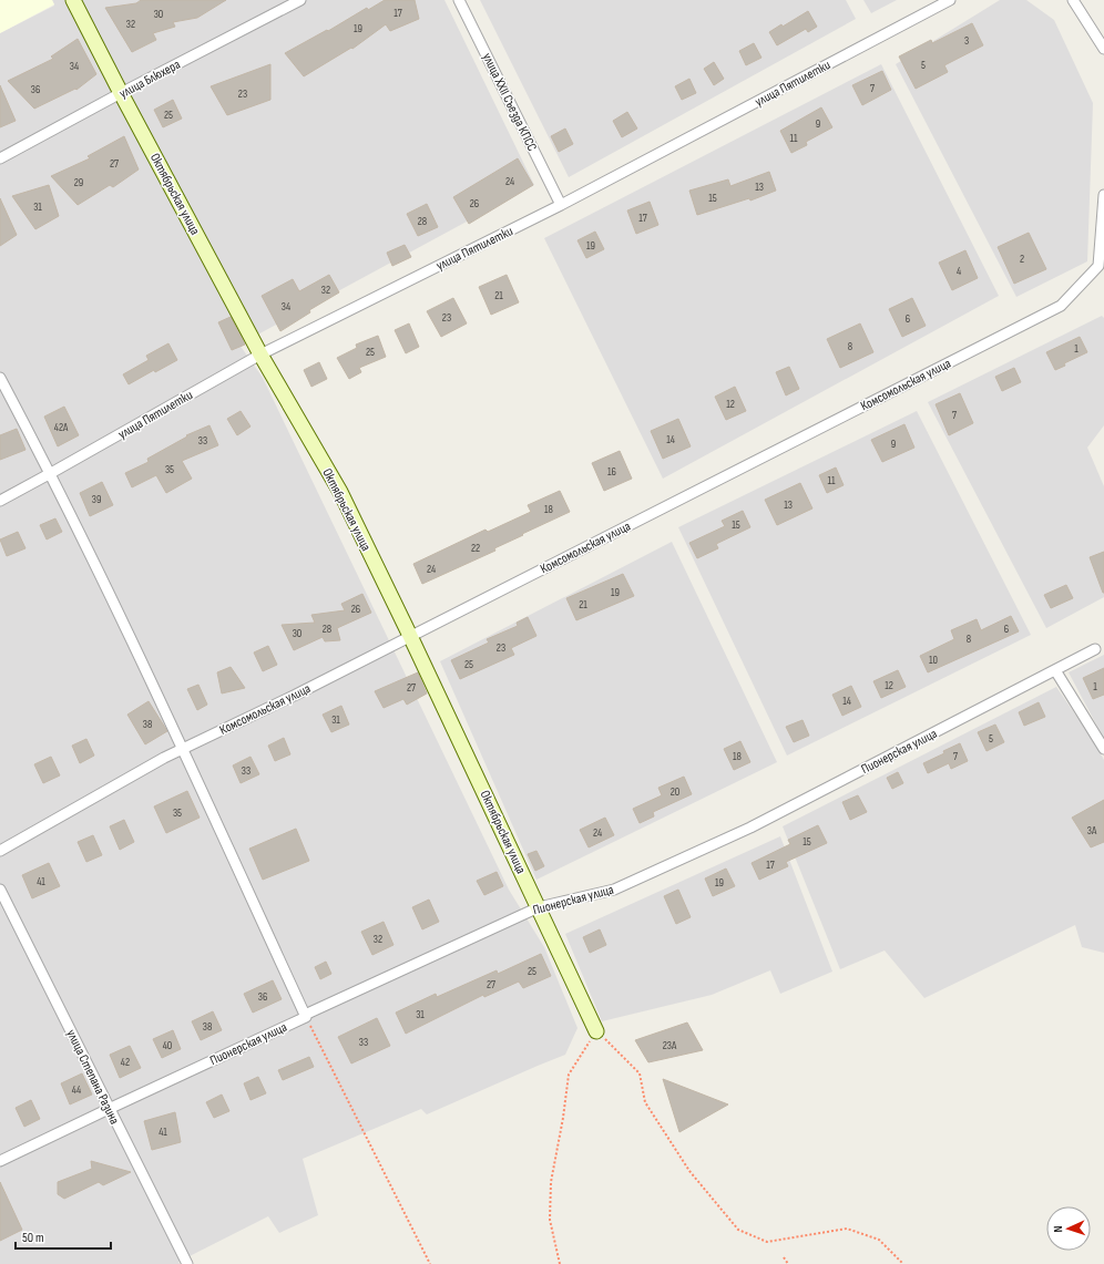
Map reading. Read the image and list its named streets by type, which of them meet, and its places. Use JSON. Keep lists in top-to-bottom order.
{
  "streets": {
    "street": [
      "улица Блюхера",
      "улица Пятилетки",
      "улица XXII Съезда КПСС",
      "Октябрьская улица",
      "Комсомольская улица",
      "Пионерская улица",
      "улица Степана Разина"
    ]
  },
  "crossings": [
    ["улица Блюхера", "Октябрьская улица"],
    ["улица Пятилетки", "улица XXII Съезда КПСС"],
    ["улица Пятилетки", "Октябрьская улица"],
    ["Октябрьская улица", "Комсомольская улица"],
    ["Октябрьская улица", "Пионерская улица"],
    ["Пионерская улица", "улица Степана Разина"]
  ],
  "house_numbers": [
    "17",
    "30",
    "32",
    "19",
    "3",
    "5",
    "34",
    "7",
    "36",
    "23",
    "25",
    "9",
    "11",
    "27",
    "24",
    "29",
    "13",
    "15",
    "26",
    "31",
    "17",
    "28",
    "19",
    "2",
    "4",
    "32",
    "21",
    "34",
    "23",
    "6",
    "8",
    "1",
    "25",
    "12",
    "7",
    "42А",
    "14",
    "33",
    "9",
    "35",
    "16",
    "11",
    "39",
    "13",
    "18",
    "15",
    "22",
    "24",
    "19",
    "21",
    "26",
    "28",
    "6",
    "30",
    "8",
    "23",
    "10",
    "25",
    "12",
    "1",
    "27",
    "14",
    "31",
    "38",
    "5",
    "18",
    "7",
    "33",
    "20",
    "35",
    "3А",
    "24",
    "15",
    "17",
    "41",
    "19",
    "32",
    "25",
    "27",
    "36",
    "31",
    "38",
    "33",
    "40",
    "23А",
    "42",
    "44",
    "41"
  ],
  "scale_bar": "50 m",
  "north": "left"
}
